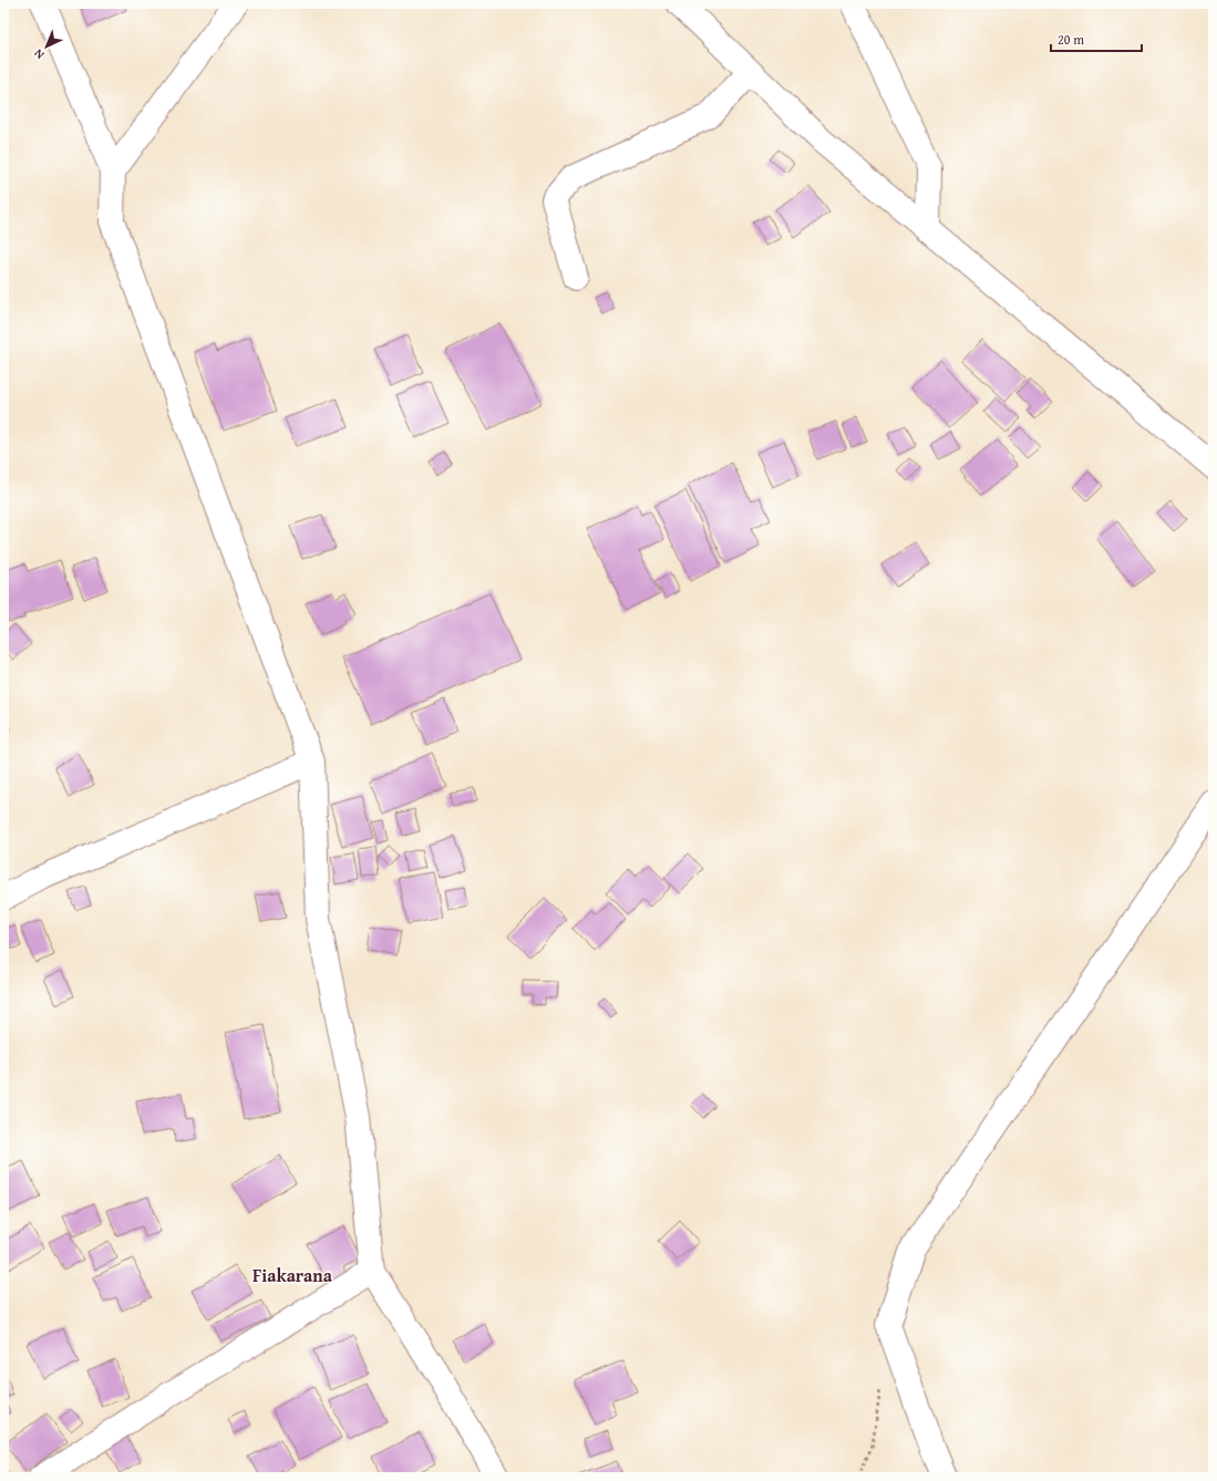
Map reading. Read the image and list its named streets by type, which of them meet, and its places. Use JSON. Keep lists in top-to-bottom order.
{
  "districts": ["Fiakarana"],
  "scale_bar": "20 m",
  "north": "bottom left"
}
